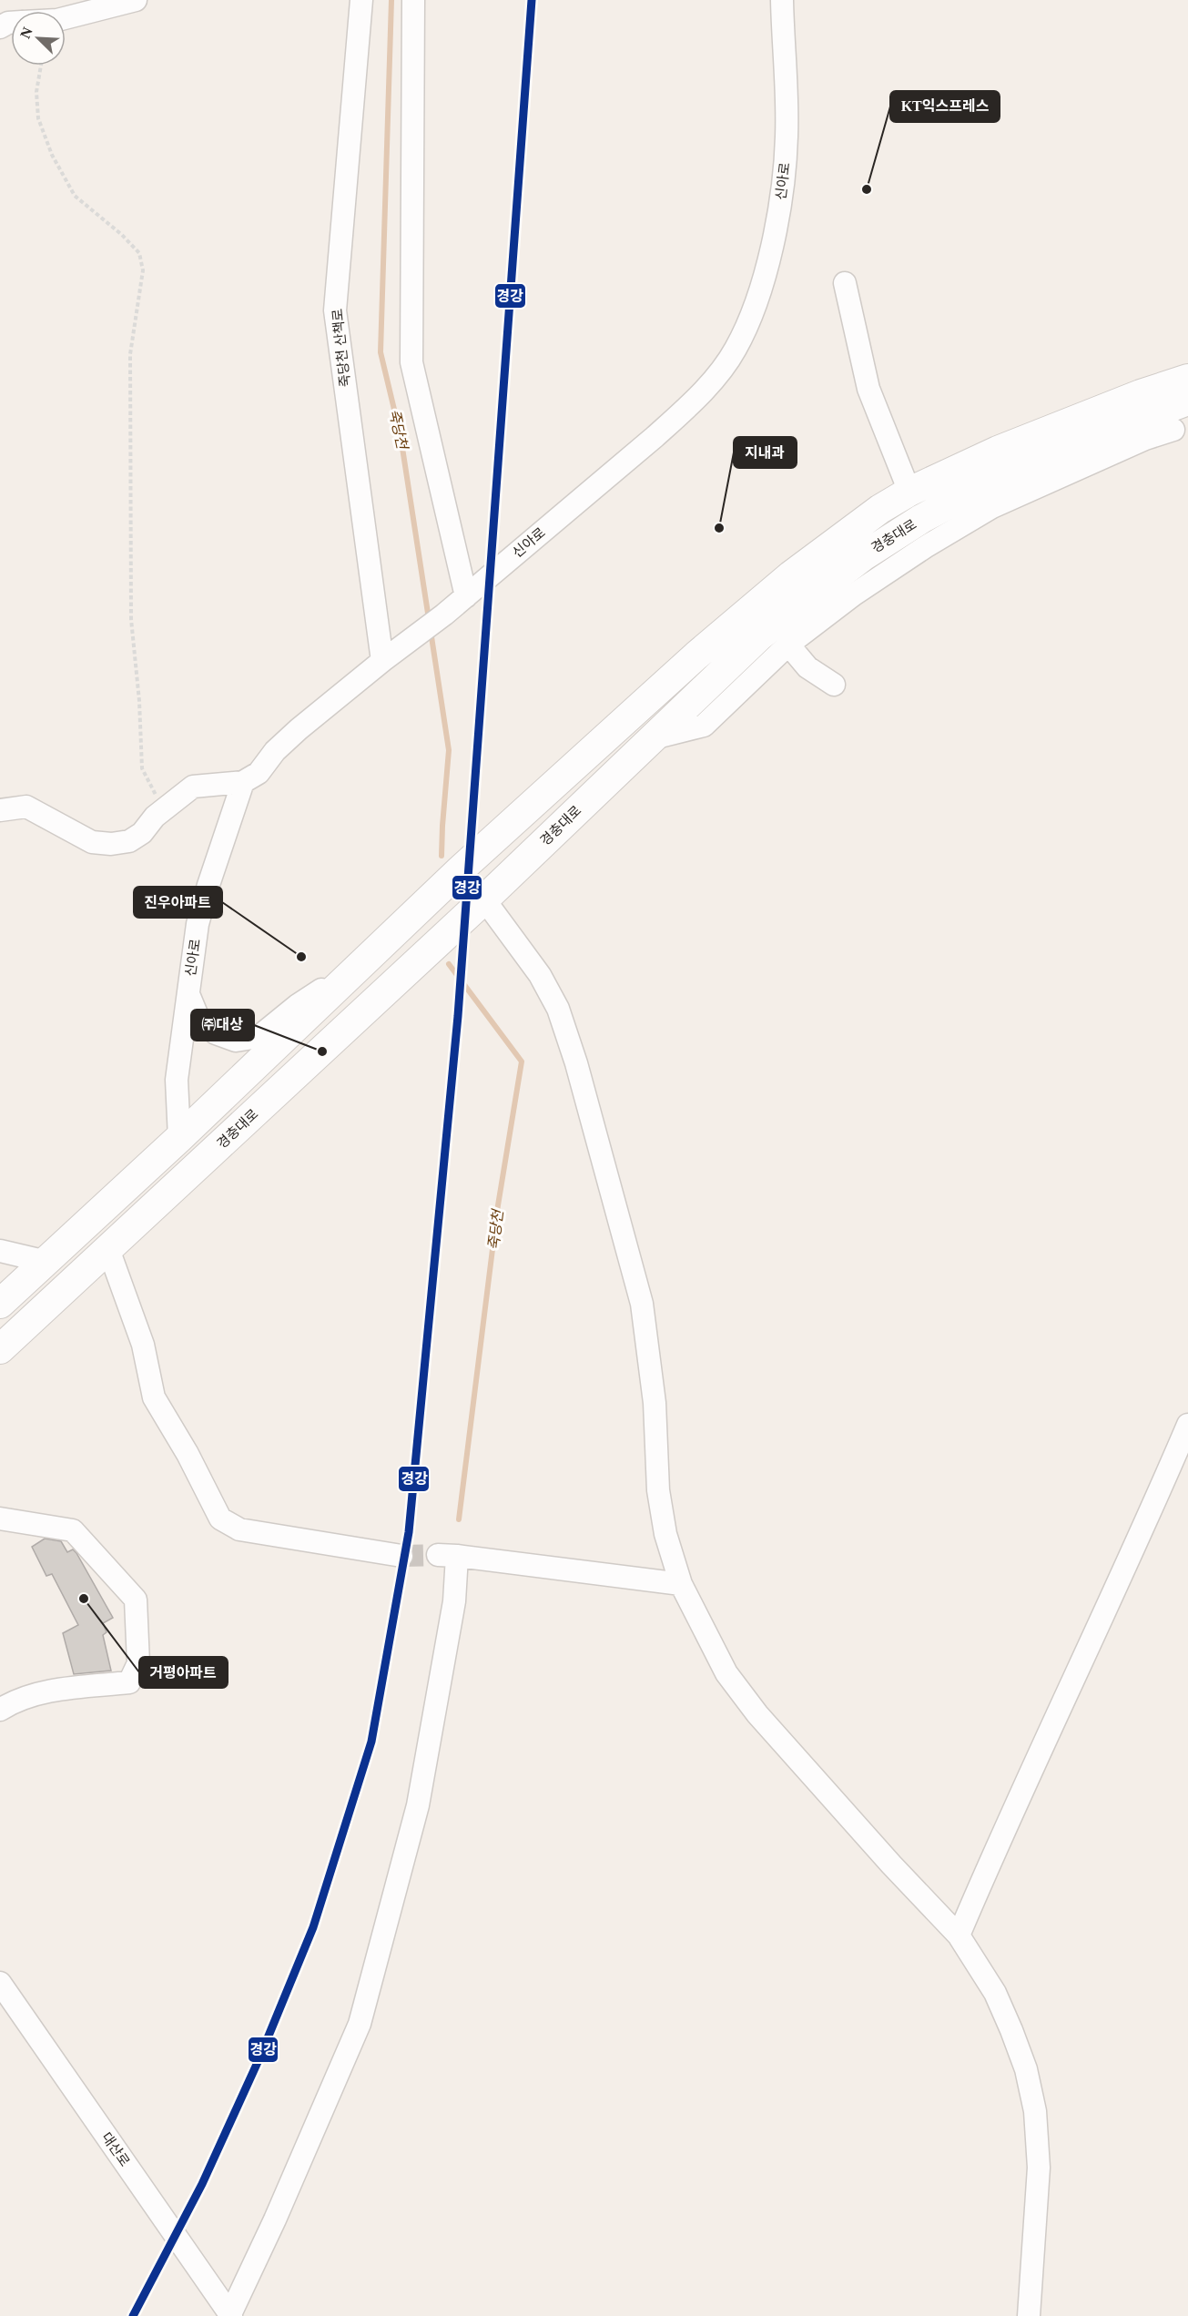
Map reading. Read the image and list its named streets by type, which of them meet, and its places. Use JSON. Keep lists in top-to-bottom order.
{
  "streets": {
    "main road": ["경충대로"],
    "street": ["신아로", "죽당천 산책로", "대산로"]
  },
  "crossings": [
    ["신아로", "죽당천 산책로"],
    ["신아로", "경충대로"]
  ],
  "water": ["죽당천"],
  "places": [
    "KT익스프레스",
    "지내과",
    "진우아파트",
    "㈜대상",
    "거평아파트"
  ],
  "lines": ["transit line 경강"],
  "north": "top left"
}
